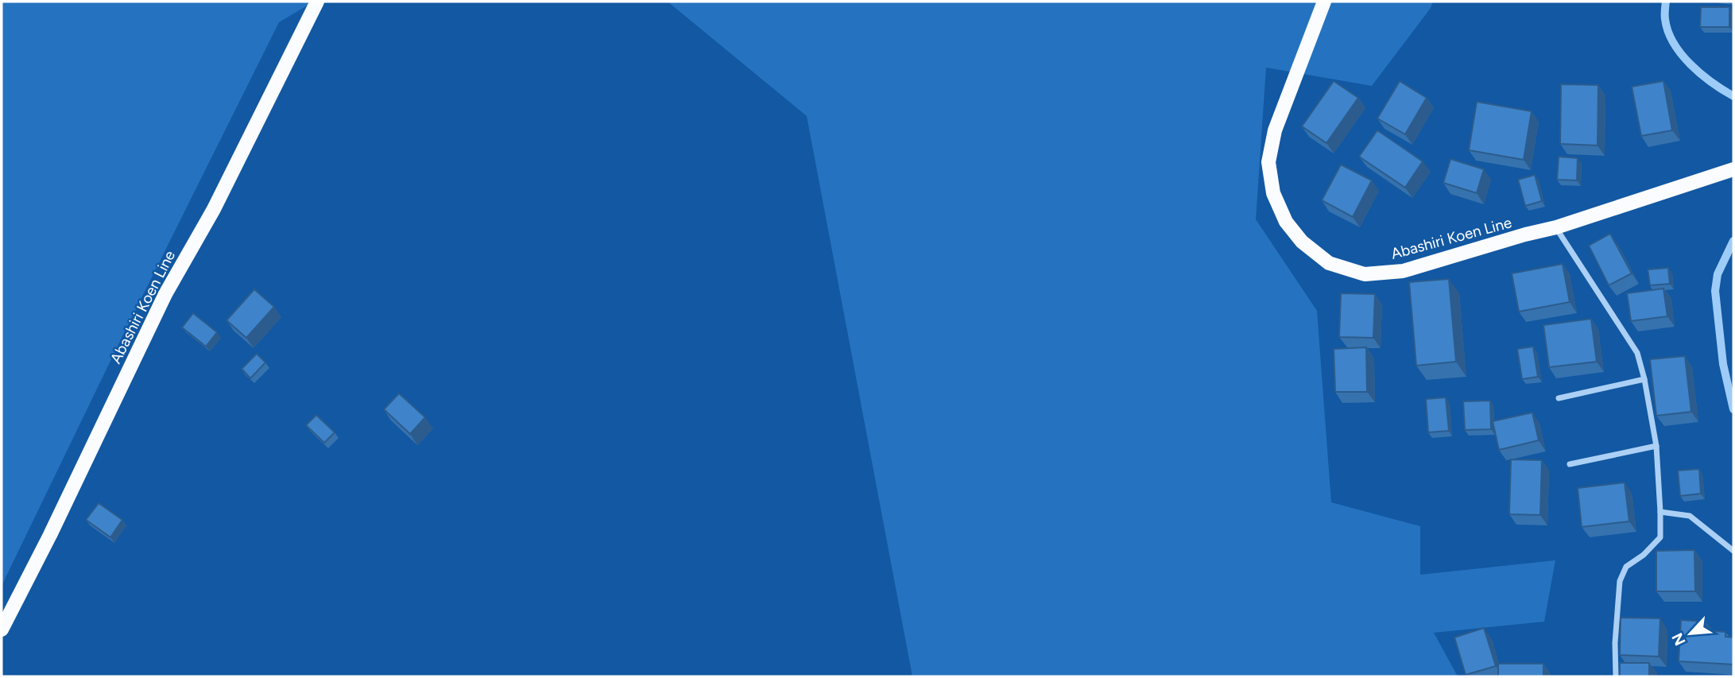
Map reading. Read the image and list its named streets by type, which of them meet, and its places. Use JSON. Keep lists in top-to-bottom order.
{
  "streets": {
    "main road": ["Abashiri Koen Line"]
  },
  "north": "bottom left"
}
